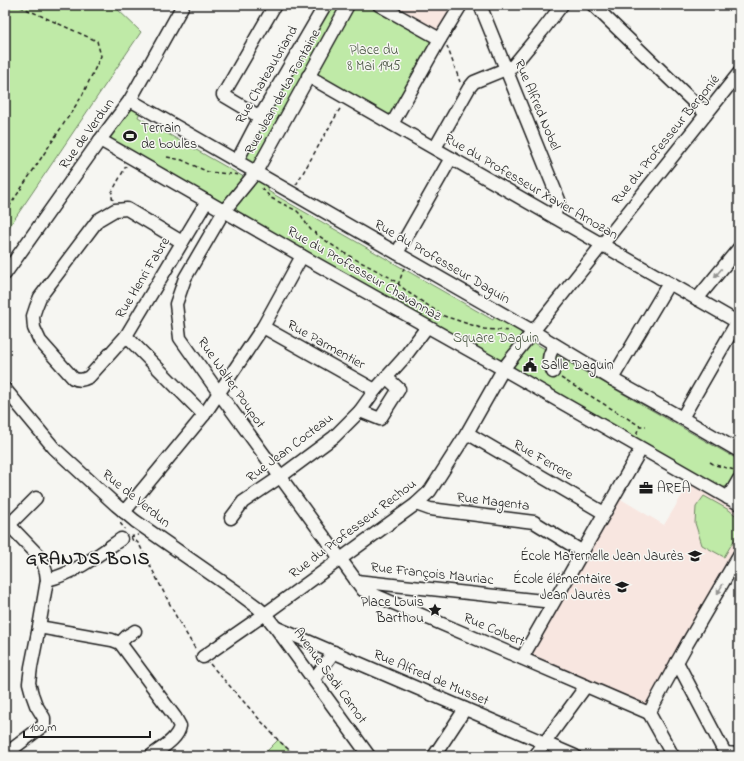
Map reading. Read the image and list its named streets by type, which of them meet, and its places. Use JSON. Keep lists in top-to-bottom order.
{
  "streets": {
    "street": [
      "Rue Chateaubriand",
      "Rue Jean de La Fontaine",
      "Rue Alfred Nobel",
      "Rue de Verdun",
      "Rue du Professeur Bergonié",
      "Rue du Professeur Xavier Arnozan",
      "Rue du Professeur Daguin",
      "Rue du Professeur Chavannaz",
      "Rue Henri Fabre",
      "Rue Parmentier",
      "Rue Walter Poupot",
      "Rue Jean Cocteau",
      "Rue Ferrere",
      "Rue Magenta",
      "Rue du Professeur Rechou",
      "Rue François Mauriac",
      "Rue Colbert",
      "Avenue Sadi Carnot",
      "Rue Alfred de Musset"
    ]
  },
  "crossings": [
    ["Rue Chateaubriand", "Rue du Professeur Daguin"],
    ["Rue Jean de La Fontaine", "Rue du Professeur Xavier Arnozan"],
    ["Rue Jean de La Fontaine", "Rue du Professeur Daguin"],
    ["Rue Jean de La Fontaine", "Rue du Professeur Chavannaz"],
    ["Rue Jean de La Fontaine", "Rue Walter Poupot"],
    ["Rue Alfred Nobel", "Rue du Professeur Xavier Arnozan"],
    ["Rue de Verdun", "Rue du Professeur Daguin"],
    ["Rue de Verdun", "Rue du Professeur Chavannaz"],
    ["Rue de Verdun", "Rue du Professeur Rechou"],
    ["Rue de Verdun", "Avenue Sadi Carnot"],
    ["Rue du Professeur Bergonié", "Rue du Professeur Xavier Arnozan"],
    ["Rue du Professeur Bergonié", "Rue du Professeur Rechou"],
    ["Rue du Professeur Xavier Arnozan", "Rue du Professeur Rechou"],
    ["Rue du Professeur Daguin", "Rue du Professeur Rechou"],
    ["Rue du Professeur Chavannaz", "Rue Henri Fabre"],
    ["Rue du Professeur Chavannaz", "Rue Walter Poupot"],
    ["Rue du Professeur Chavannaz", "Rue Jean Cocteau"],
    ["Rue du Professeur Chavannaz", "Rue du Professeur Rechou"],
    ["Rue Parmentier", "Rue Jean Cocteau"],
    ["Rue Walter Poupot", "Rue Jean Cocteau"],
    ["Rue Walter Poupot", "Rue du Professeur Rechou"],
    ["Rue Walter Poupot", "Rue Colbert"],
    ["Rue Ferrere", "Rue du Professeur Rechou"],
    ["Rue Magenta", "Rue du Professeur Rechou"],
    ["Rue du Professeur Rechou", "Rue Colbert"],
    ["Rue du Professeur Rechou", "Avenue Sadi Carnot"],
    ["Rue François Mauriac", "Rue Colbert"],
    ["Avenue Sadi Carnot", "Rue Alfred de Musset"]
  ],
  "districts": ["GRANDS BOIS"],
  "parks": ["Place du 8 Mai 1945", "Square Daguin"],
  "places": {
    "sports": ["Terrain de boules"],
    "public building": ["Salle Daguin"],
    "office": ["AREA"],
    "school or university": ["École Maternelle Jean Jaurès", "École élémentaire Jean Jaurès"],
    "place": ["Place Louis Barthou"]
  },
  "scale_bar": "100 m"
}
